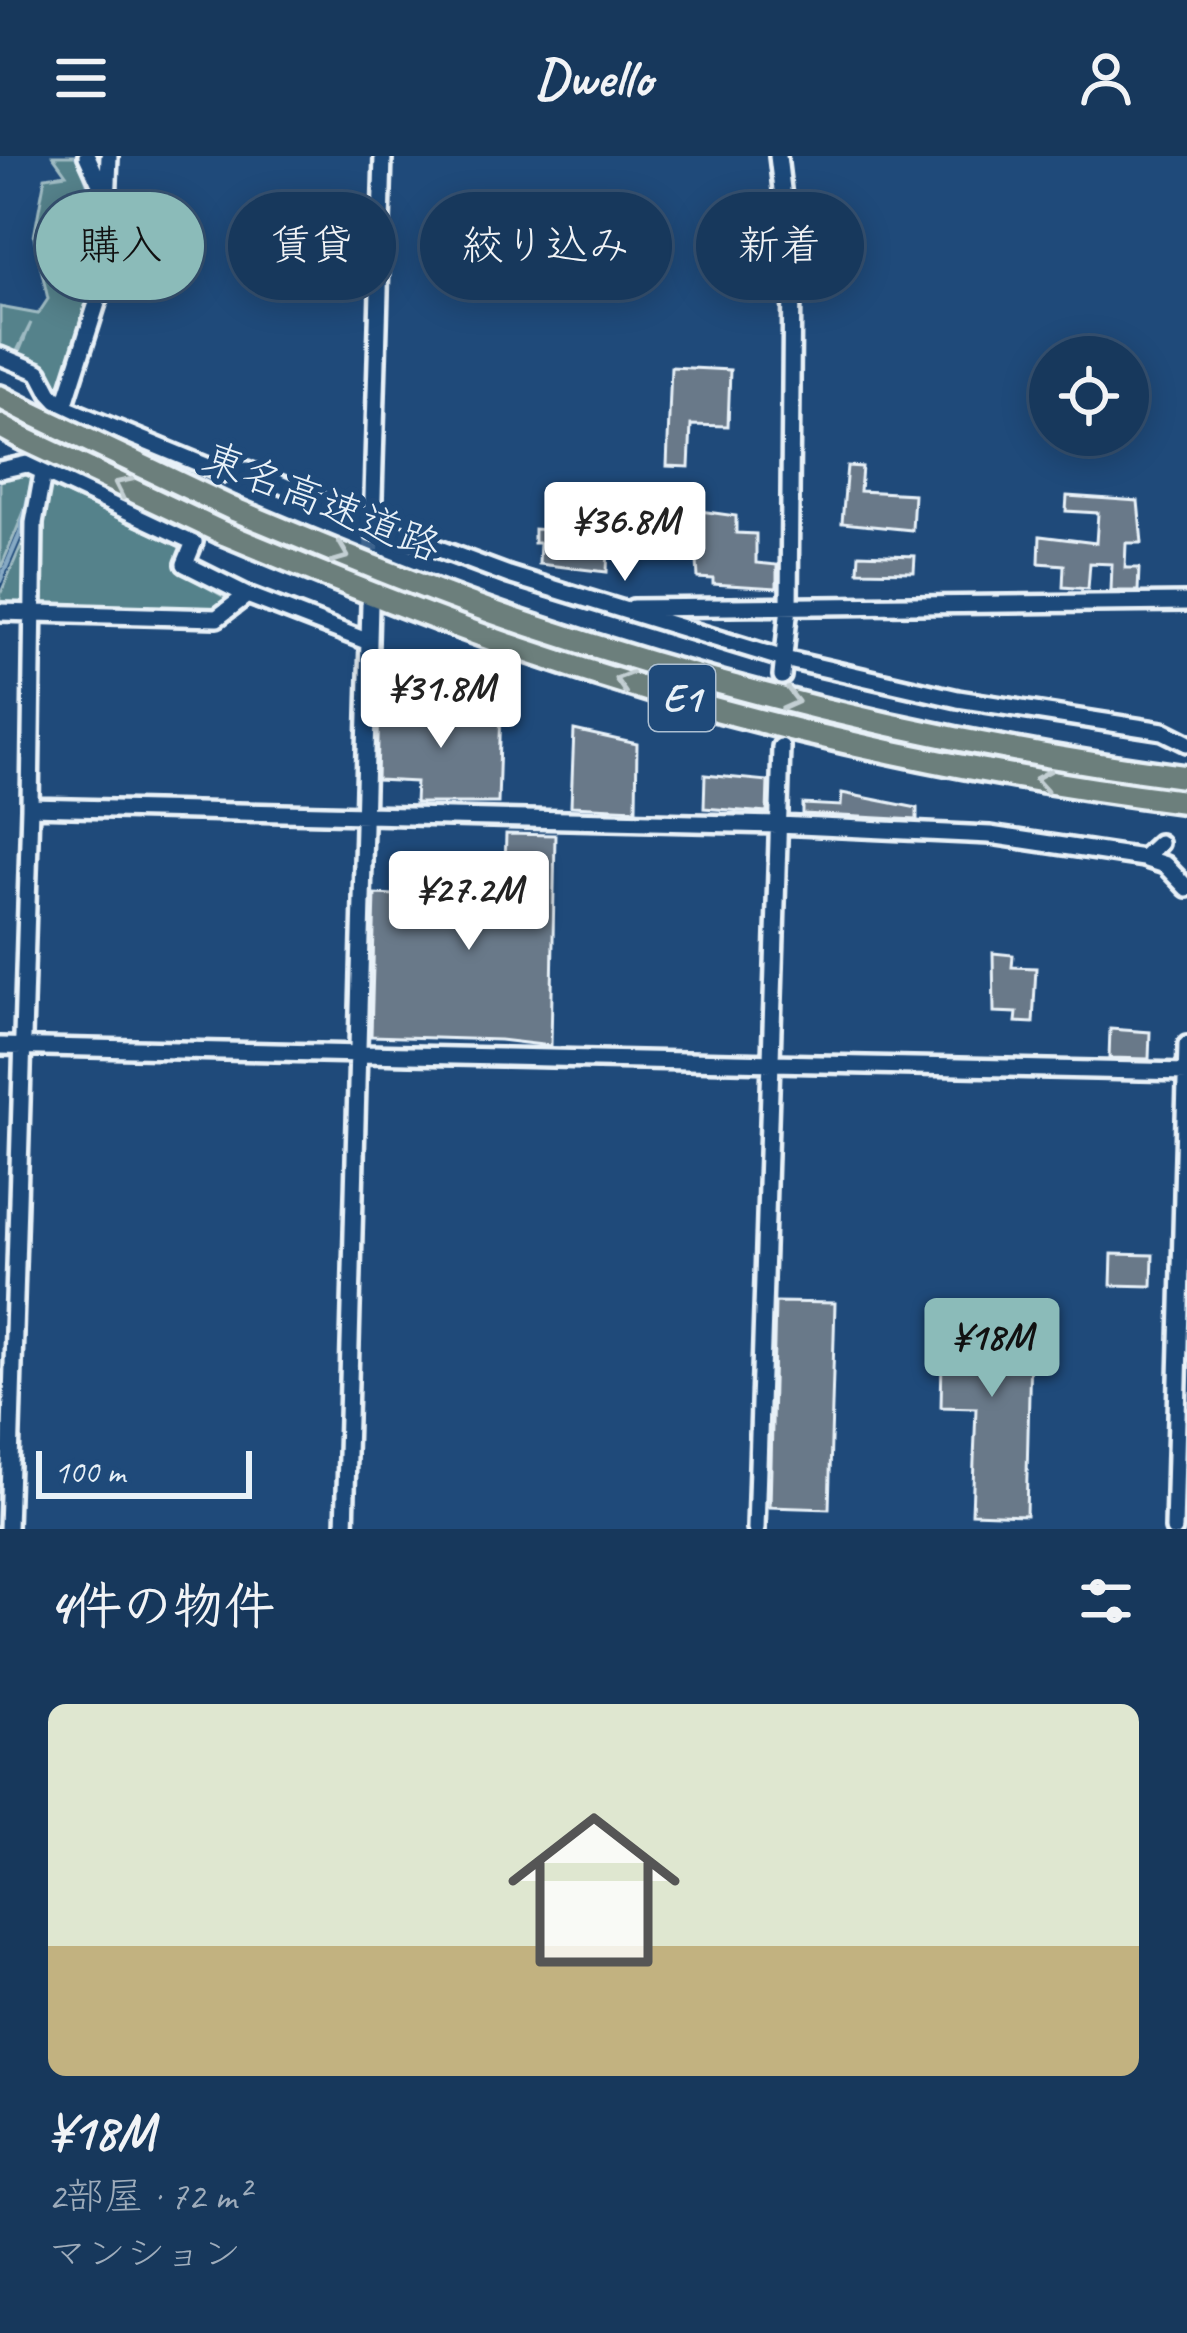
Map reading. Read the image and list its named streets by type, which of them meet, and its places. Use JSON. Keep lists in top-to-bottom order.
{
  "streets": {
    "highway": ["東名高速道路", "E1"]
  },
  "scale_bar": "100 m",
  "page": {
    "header": "Dwello",
    "chip": [
      "購入",
      "賃貸",
      "絞り込み",
      "新着"
    ],
    "price": [
      "¥36.8M",
      "¥31.8M",
      "¥27.2M",
      "¥18M"
    ],
    "scale": "100 m",
    "heading": "4件の物件",
    "list": [
      {
        "name": "¥18M",
        "note": "2部屋 · 72 m² · マンション"
      }
    ]
  }
}
